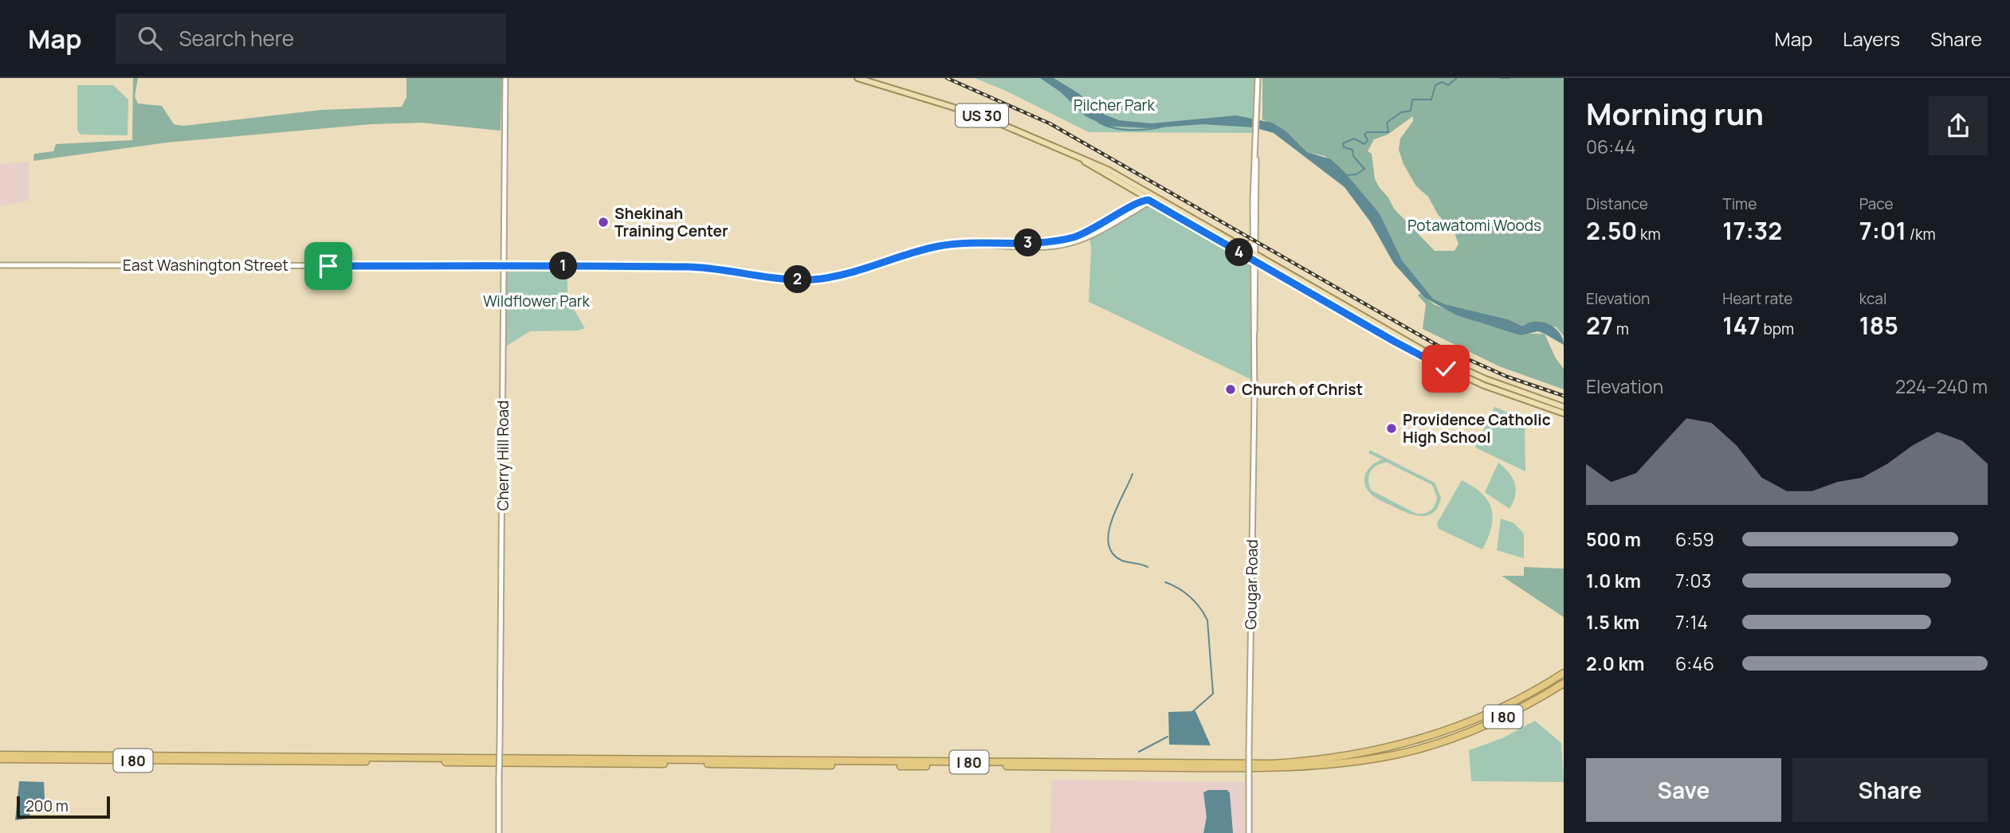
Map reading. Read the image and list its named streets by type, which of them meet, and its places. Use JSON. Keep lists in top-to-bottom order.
{
  "streets": {
    "highway": ["I 80"],
    "main road": ["US 30"],
    "street": ["East Washington Street", "Cherry Hill Road", "Gougar Road"]
  },
  "crossings": [
    ["US 30", "East Washington Street"],
    ["US 30", "Gougar Road"],
    ["East Washington Street", "Cherry Hill Road"]
  ],
  "parks": ["Pilcher Park", "Potawatomi Woods", "Wildflower Park"],
  "places": ["Shekinah Training Center", "Church of Christ", "Providence Catholic High School"],
  "scale_bar": "200 m",
  "page": {
    "header": "Map",
    "search": "Search here",
    "nav": ["Map", "Layers", "Share"],
    "heading": ["Morning run", "06:44"],
    "stats": [
      ["Distance", "2.50 km"],
      ["Time", "17:32"],
      ["Pace", "7:01 /km"],
      ["Elevation", "27 m"],
      ["Heart rate", "147 bpm"],
      ["kcal", "185"]
    ],
    "pins": [
      "3",
      "4",
      "1",
      "2"
    ],
    "chart": ["Elevation", "224–240 m"],
    "list": [
      {
        "name": "500 m",
        "note": "6:59"
      },
      {
        "name": "1.0 km",
        "note": "7:03"
      },
      {
        "name": "1.5 km",
        "note": "7:14"
      },
      {
        "name": "2.0 km",
        "note": "6:46"
      }
    ],
    "buttons": ["Save", "Share"],
    "scale": "200 m"
  }
}
